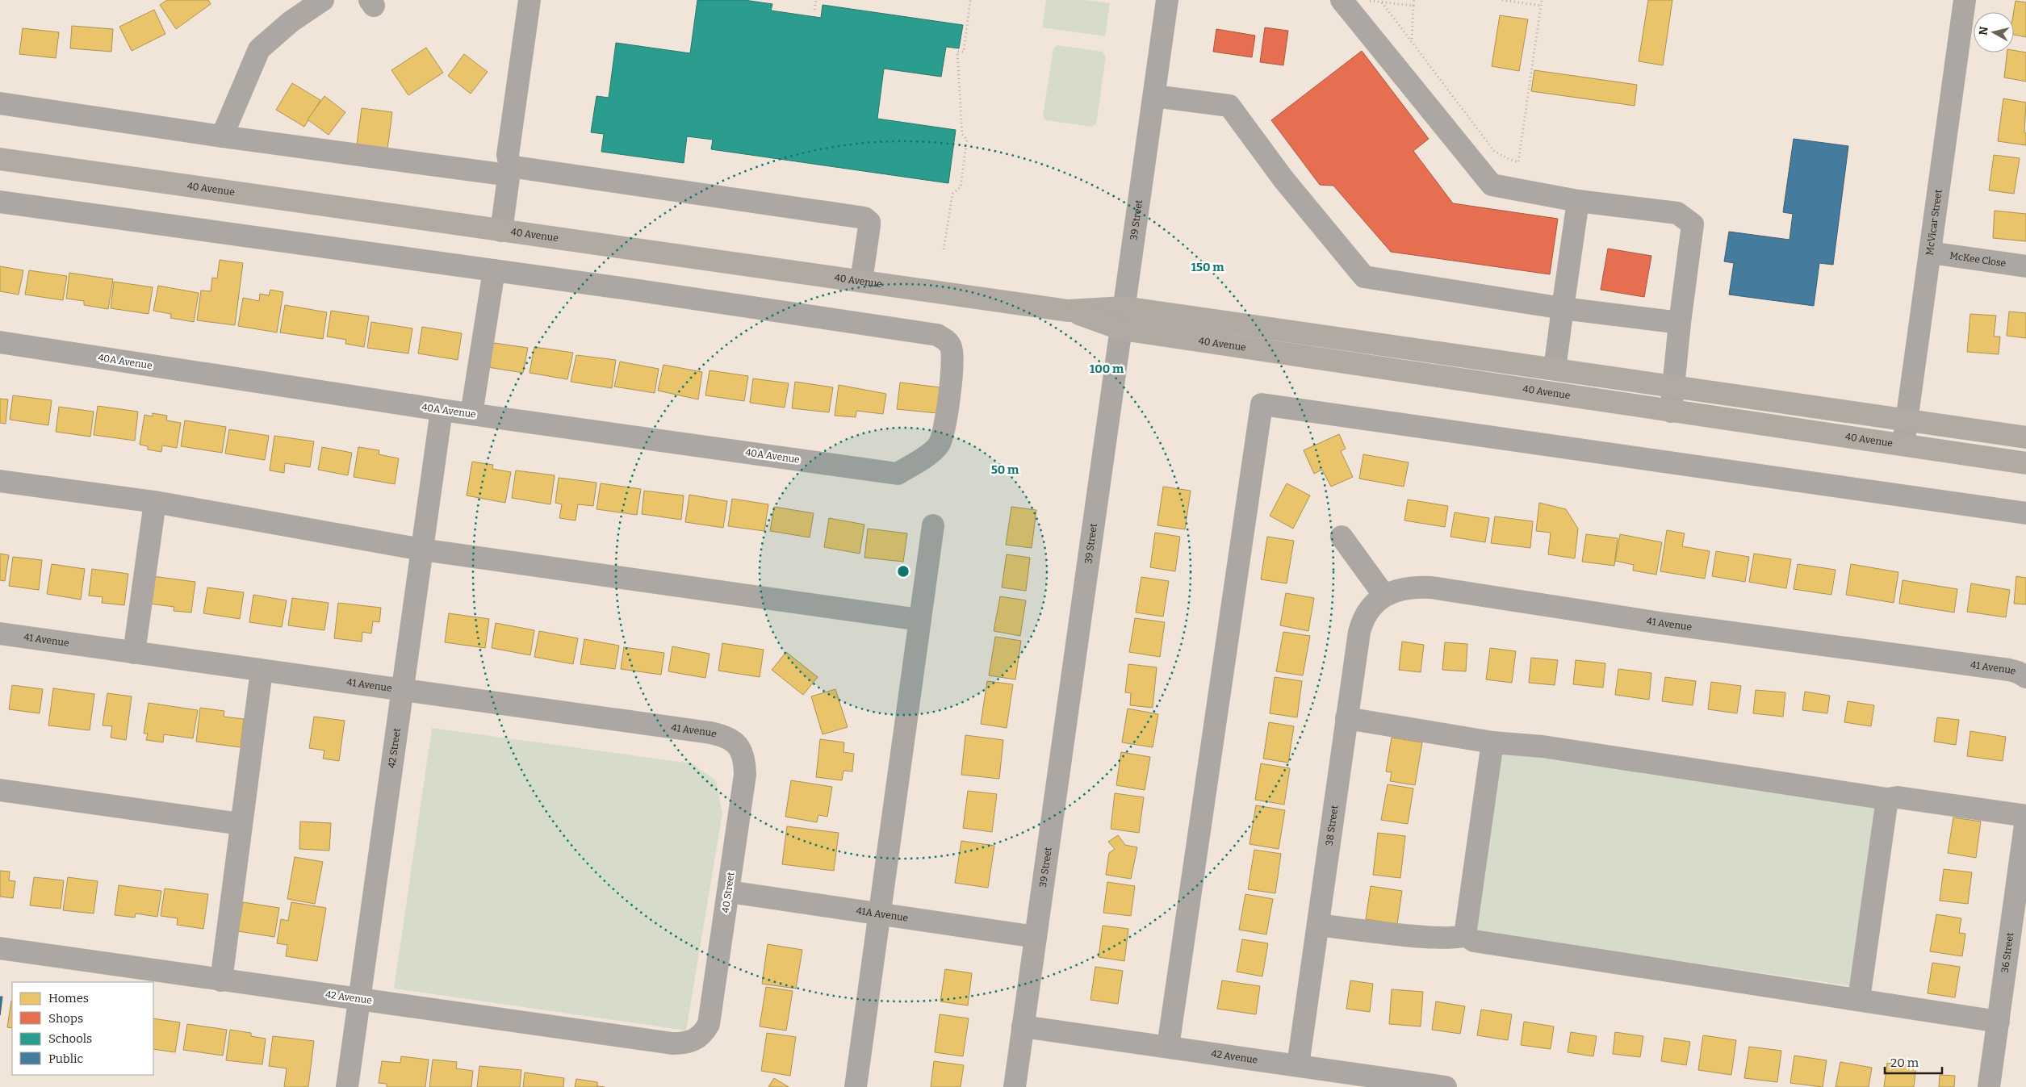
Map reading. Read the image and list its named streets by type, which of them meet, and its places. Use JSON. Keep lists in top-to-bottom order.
{
  "streets": {
    "main road": ["40 Avenue"],
    "street": [
      "39 Street",
      "McVicar Street",
      "McKee Close",
      "40A Avenue",
      "41 Avenue",
      "42 Street",
      "38 Street",
      "40 Street",
      "41A Avenue",
      "36 Street",
      "42 Avenue"
    ]
  },
  "crossings": [
    ["40 Avenue", "39 Street"],
    ["40 Avenue", "McVicar Street"],
    ["39 Street", "41A Avenue"],
    ["39 Street", "42 Avenue"],
    ["McVicar Street", "McKee Close"],
    ["40A Avenue", "42 Street"],
    ["41 Avenue", "42 Street"],
    ["41 Avenue", "38 Street"],
    ["41 Avenue", "40 Street"],
    ["42 Street", "42 Avenue"],
    ["38 Street", "42 Avenue"],
    ["40 Street", "41A Avenue"],
    ["40 Street", "42 Avenue"]
  ],
  "legend": [
    "Homes",
    "Shops",
    "Schools",
    "Public"
  ],
  "scale_bar": "20 m",
  "north": "left",
  "rings": ["150 m", "100 m", "50 m"]
}
